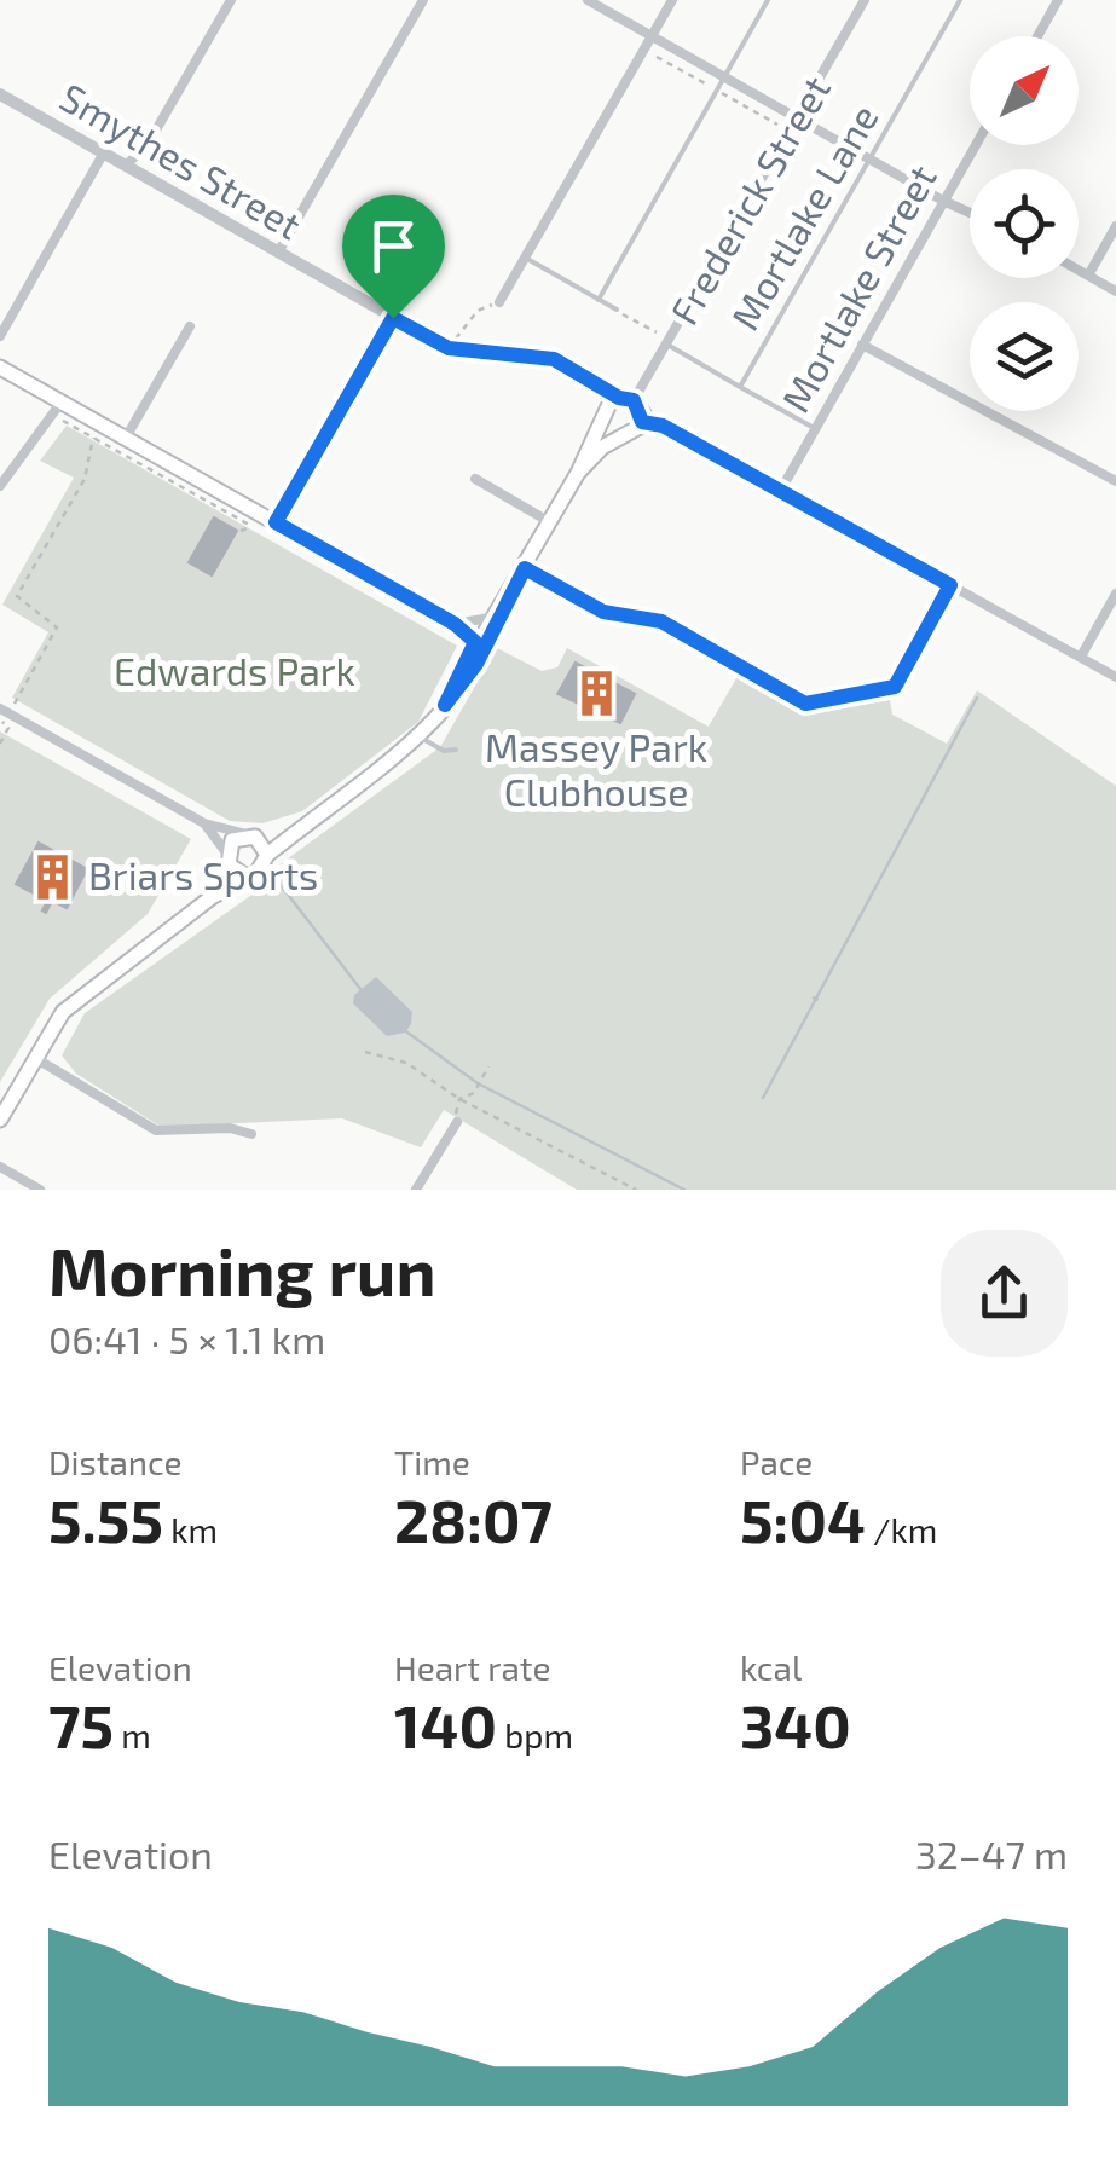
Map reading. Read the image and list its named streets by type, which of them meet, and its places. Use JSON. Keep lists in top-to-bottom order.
{
  "streets": {
    "street": ["Smythes Street", "Frederick Street", "Mortlake Street"],
    "lane": ["Mortlake Lane"]
  },
  "crossings": [
    ["Smythes Street", "Frederick Street"],
    ["Mortlake Lane", "Mortlake Street"]
  ],
  "parks": ["Edwards Park"],
  "places": {
    "building": ["Massey Park Clubhouse", "Briars Sports"]
  },
  "north": "top right",
  "page": {
    "heading": ["Morning run", "06:41 · 5 × 1.1 km"],
    "stats": [
      ["Distance", "5.55 km"],
      ["Time", "28:07"],
      ["Pace", "5:04 /km"],
      ["Elevation", "75 m"],
      ["Heart rate", "140 bpm"],
      ["kcal", "340"]
    ],
    "chart": ["Elevation", "32–47 m"]
  }
}
